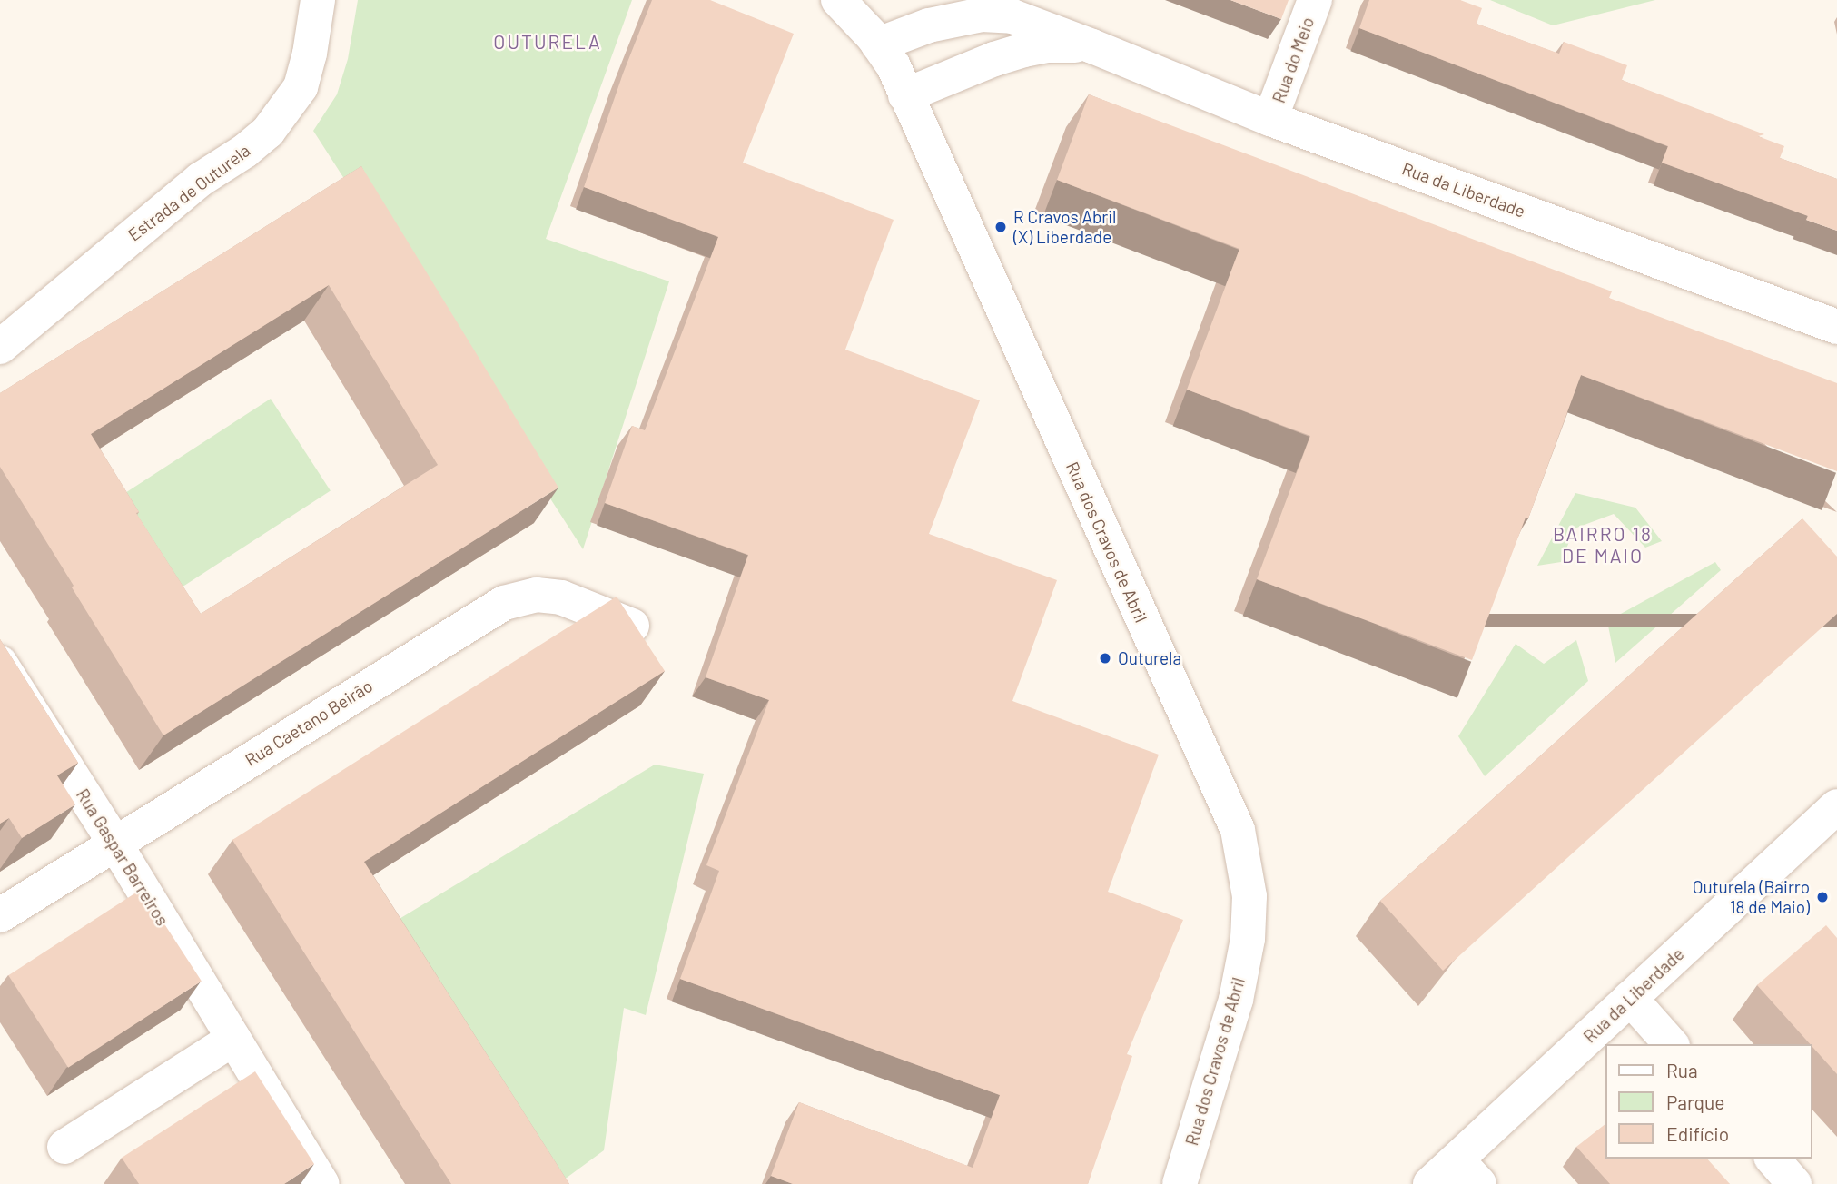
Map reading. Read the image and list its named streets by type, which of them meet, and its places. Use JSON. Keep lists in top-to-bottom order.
{
  "streets": {
    "street": [
      "Rua do Meio",
      "Rua da Liberdade",
      "Estrada de Outurela",
      "Rua dos Cravos de Abril",
      "Rua Caetano Beirão",
      "Rua Gaspar Barreiros"
    ]
  },
  "crossings": [
    ["Rua do Meio", "Rua da Liberdade"],
    ["Rua da Liberdade", "Rua dos Cravos de Abril"],
    ["Rua Caetano Beirão", "Rua Gaspar Barreiros"]
  ],
  "districts": ["OUTURELA", "BAIRRO 18 DE MAIO"],
  "places": ["R Cravos Abril (X) Liberdade", "Outurela", "Outurela (Bairro 18 de Maio)"],
  "legend": ["Rua", "Parque", "Edifício"]
}
